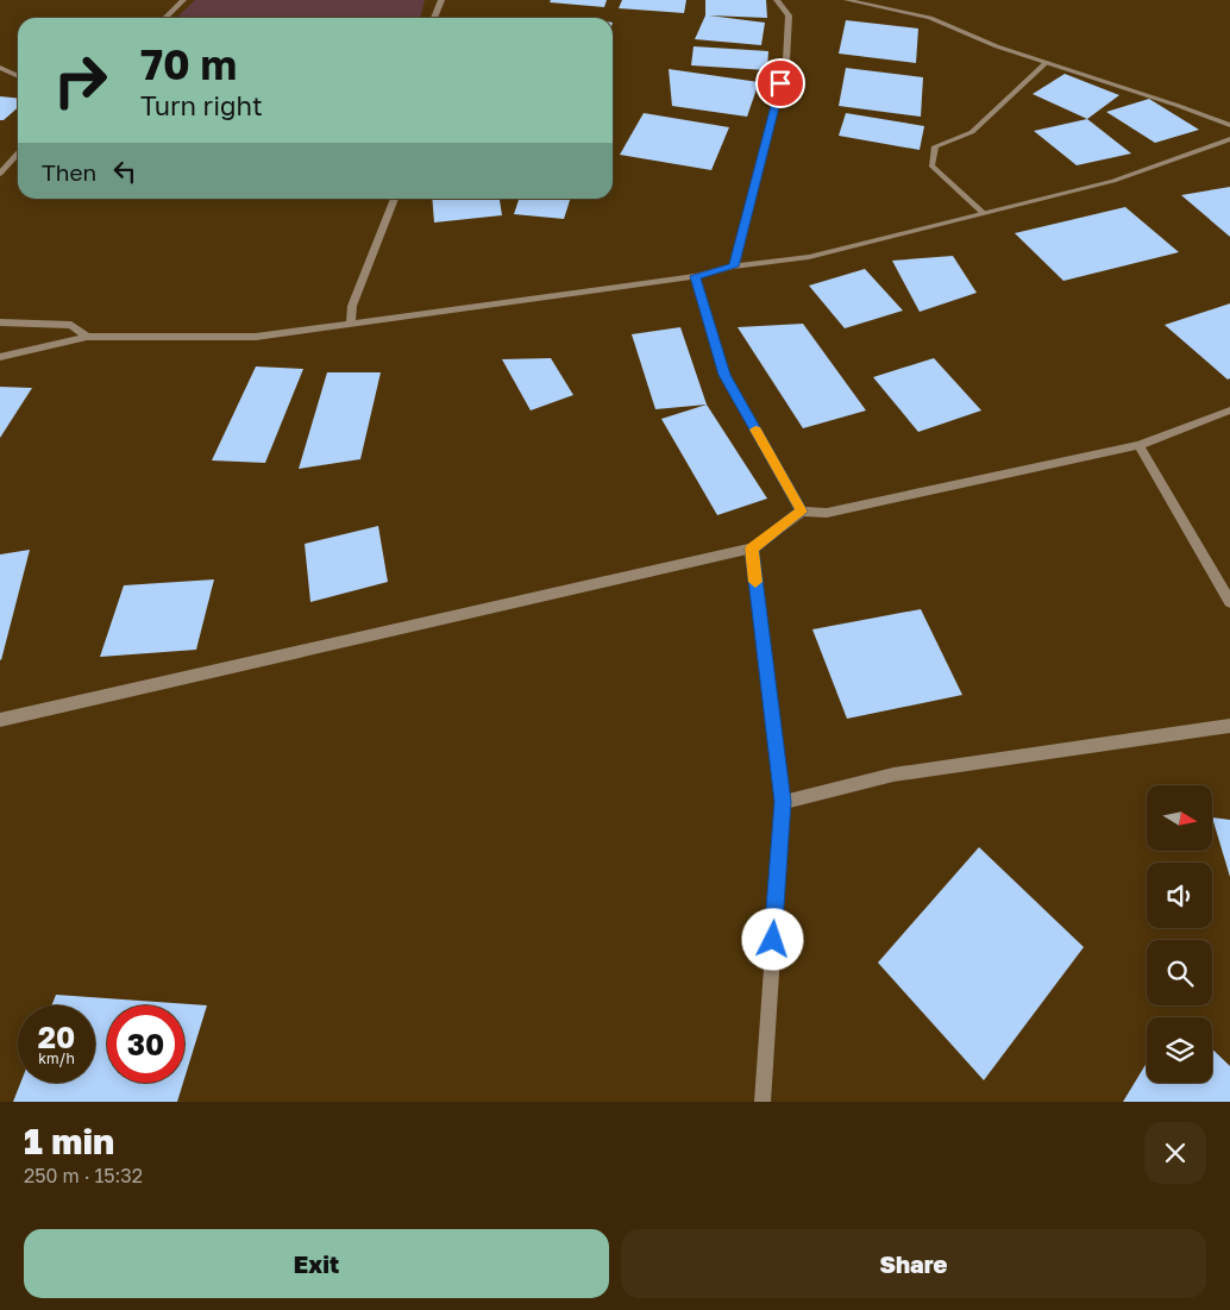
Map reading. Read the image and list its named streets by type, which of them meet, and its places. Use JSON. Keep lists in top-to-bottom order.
{
  "north": "right",
  "page": {
    "turn": ["70 m", "Turn right"],
    "then": "Then",
    "speed": "20 km/h",
    "limit": "30",
    "heading": ["1 min", "250 m · 15:32"],
    "buttons": ["Exit", "Share"]
  }
}
